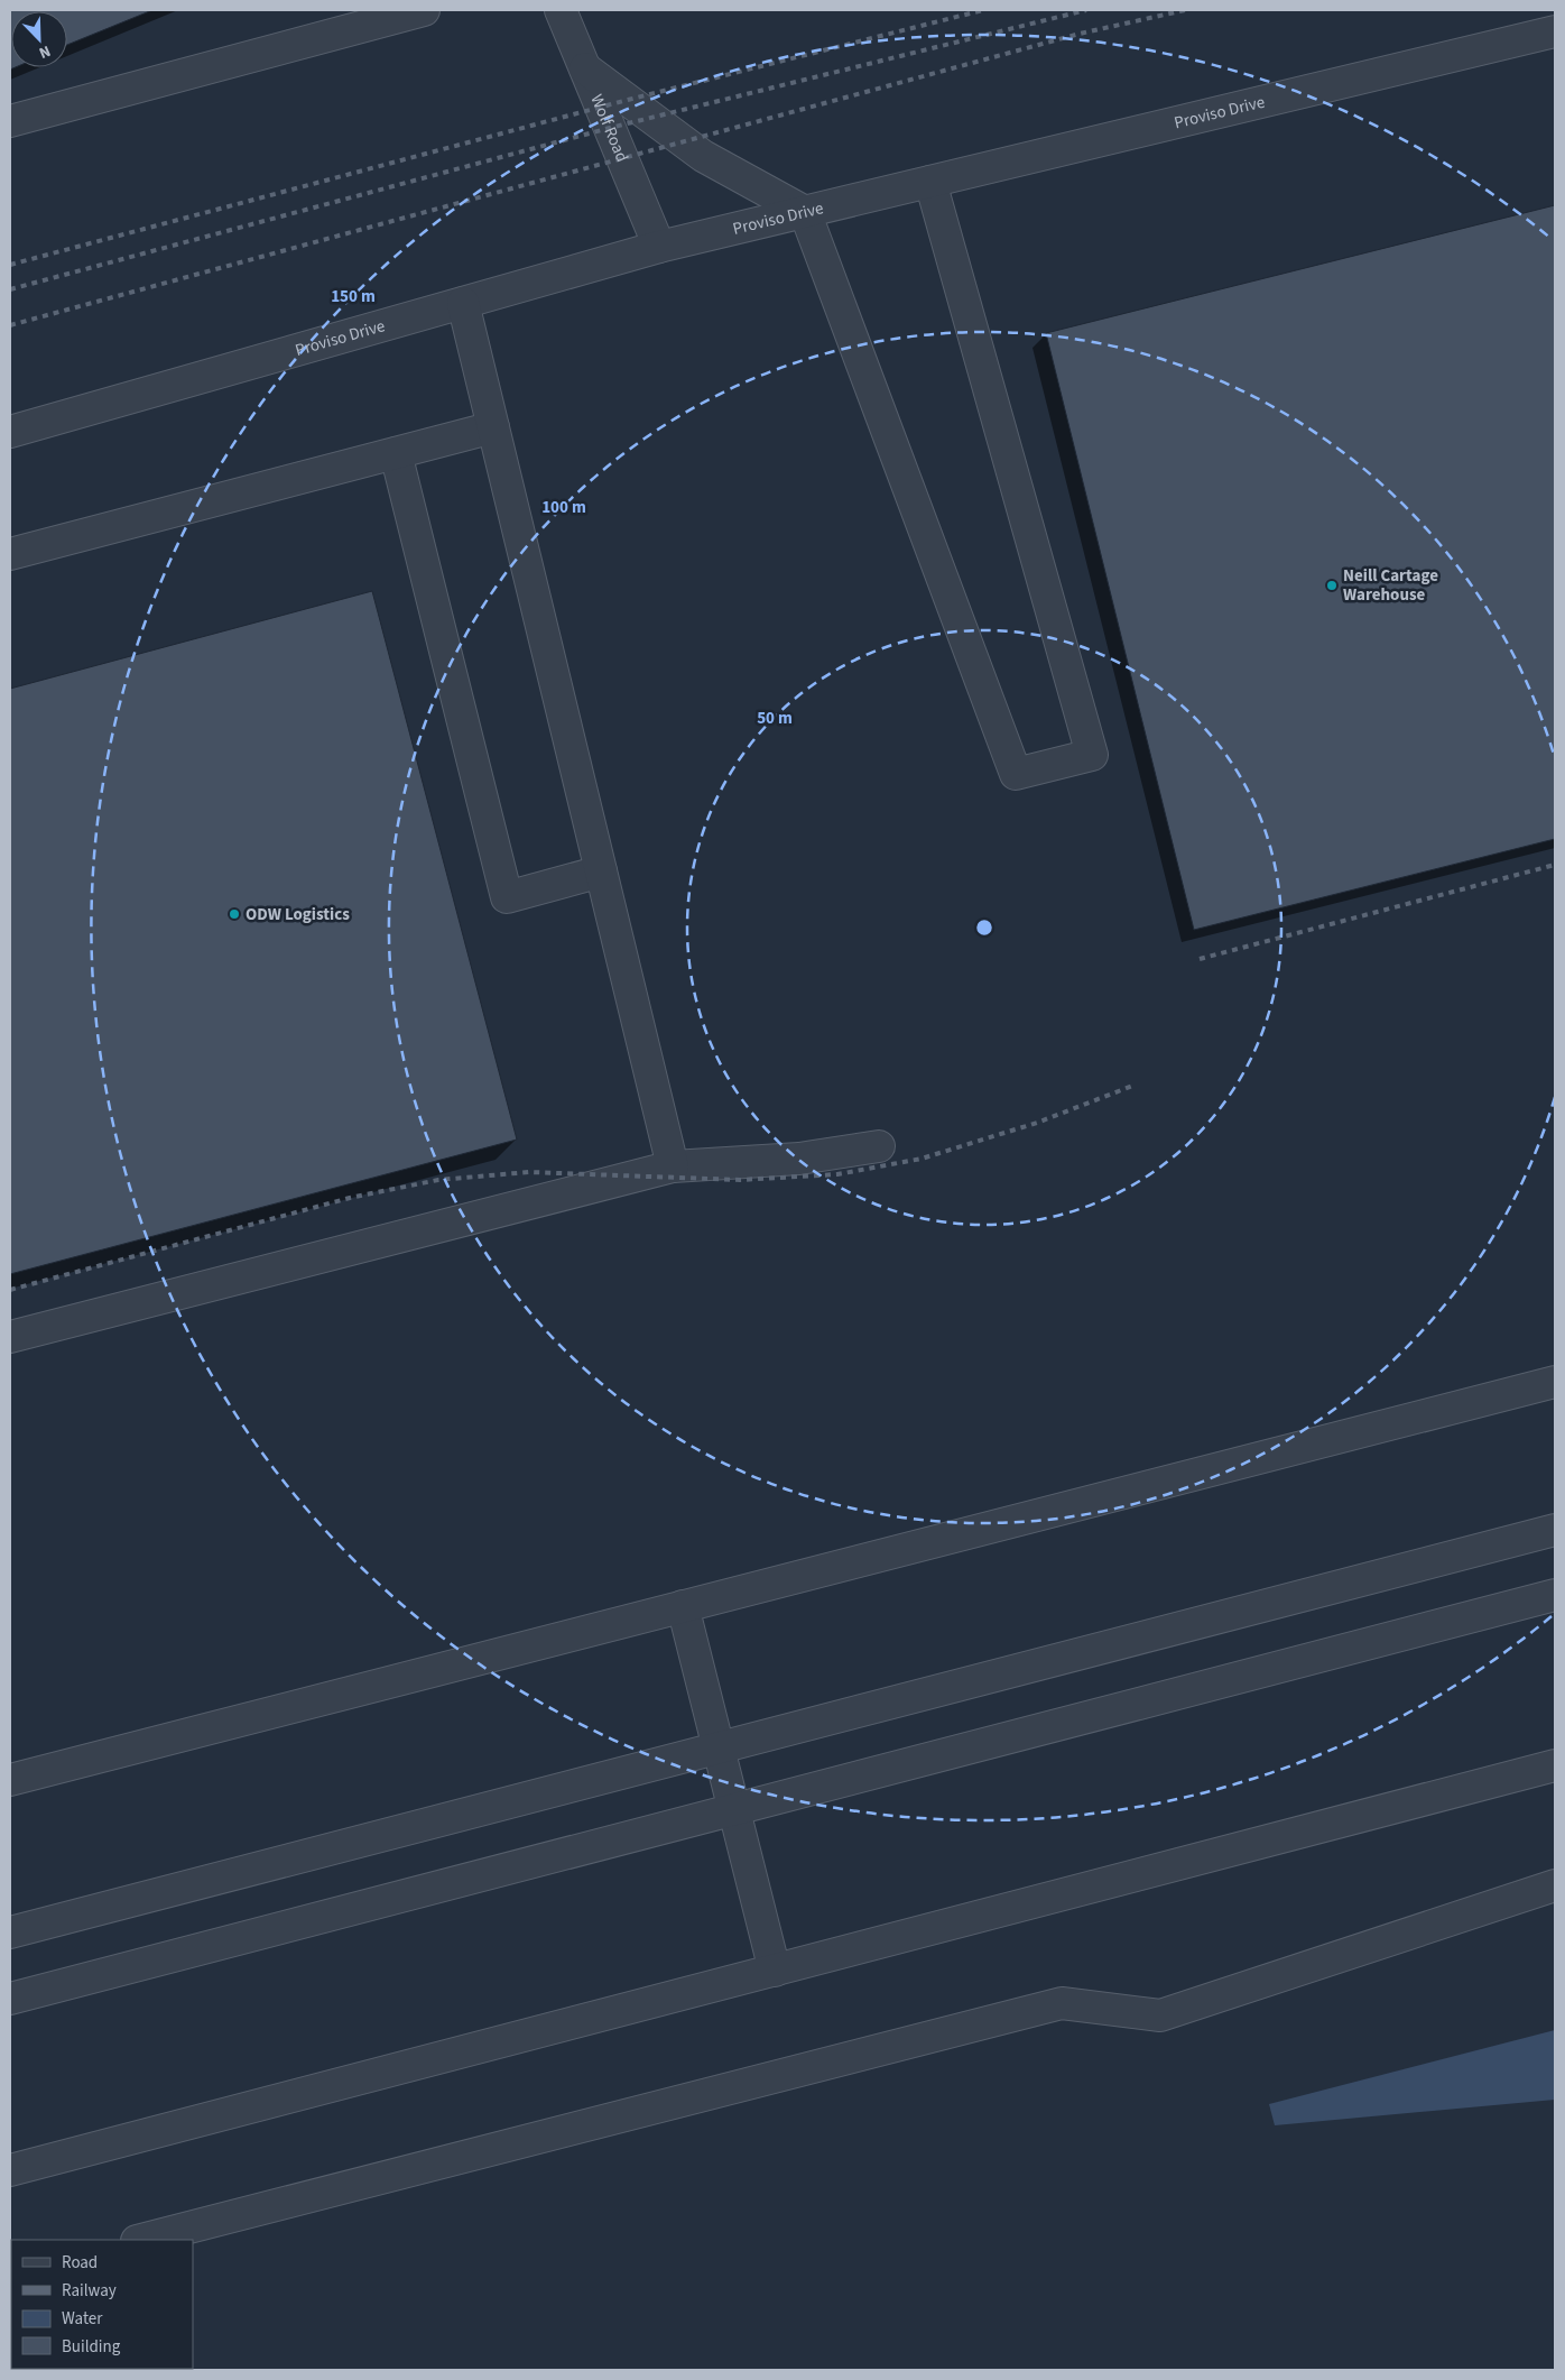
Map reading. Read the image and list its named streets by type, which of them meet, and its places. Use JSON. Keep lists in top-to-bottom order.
{
  "streets": {
    "street": ["Proviso Drive", "Wolf Road"]
  },
  "crossings": [
    ["Proviso Drive", "Wolf Road"]
  ],
  "places": ["Neill Cartage Warehouse", "ODW Logistics"],
  "legend": [
    "Road",
    "Railway",
    "Water",
    "Building"
  ],
  "north": "bottom right",
  "rings": ["150 m", "100 m", "50 m"]
}
